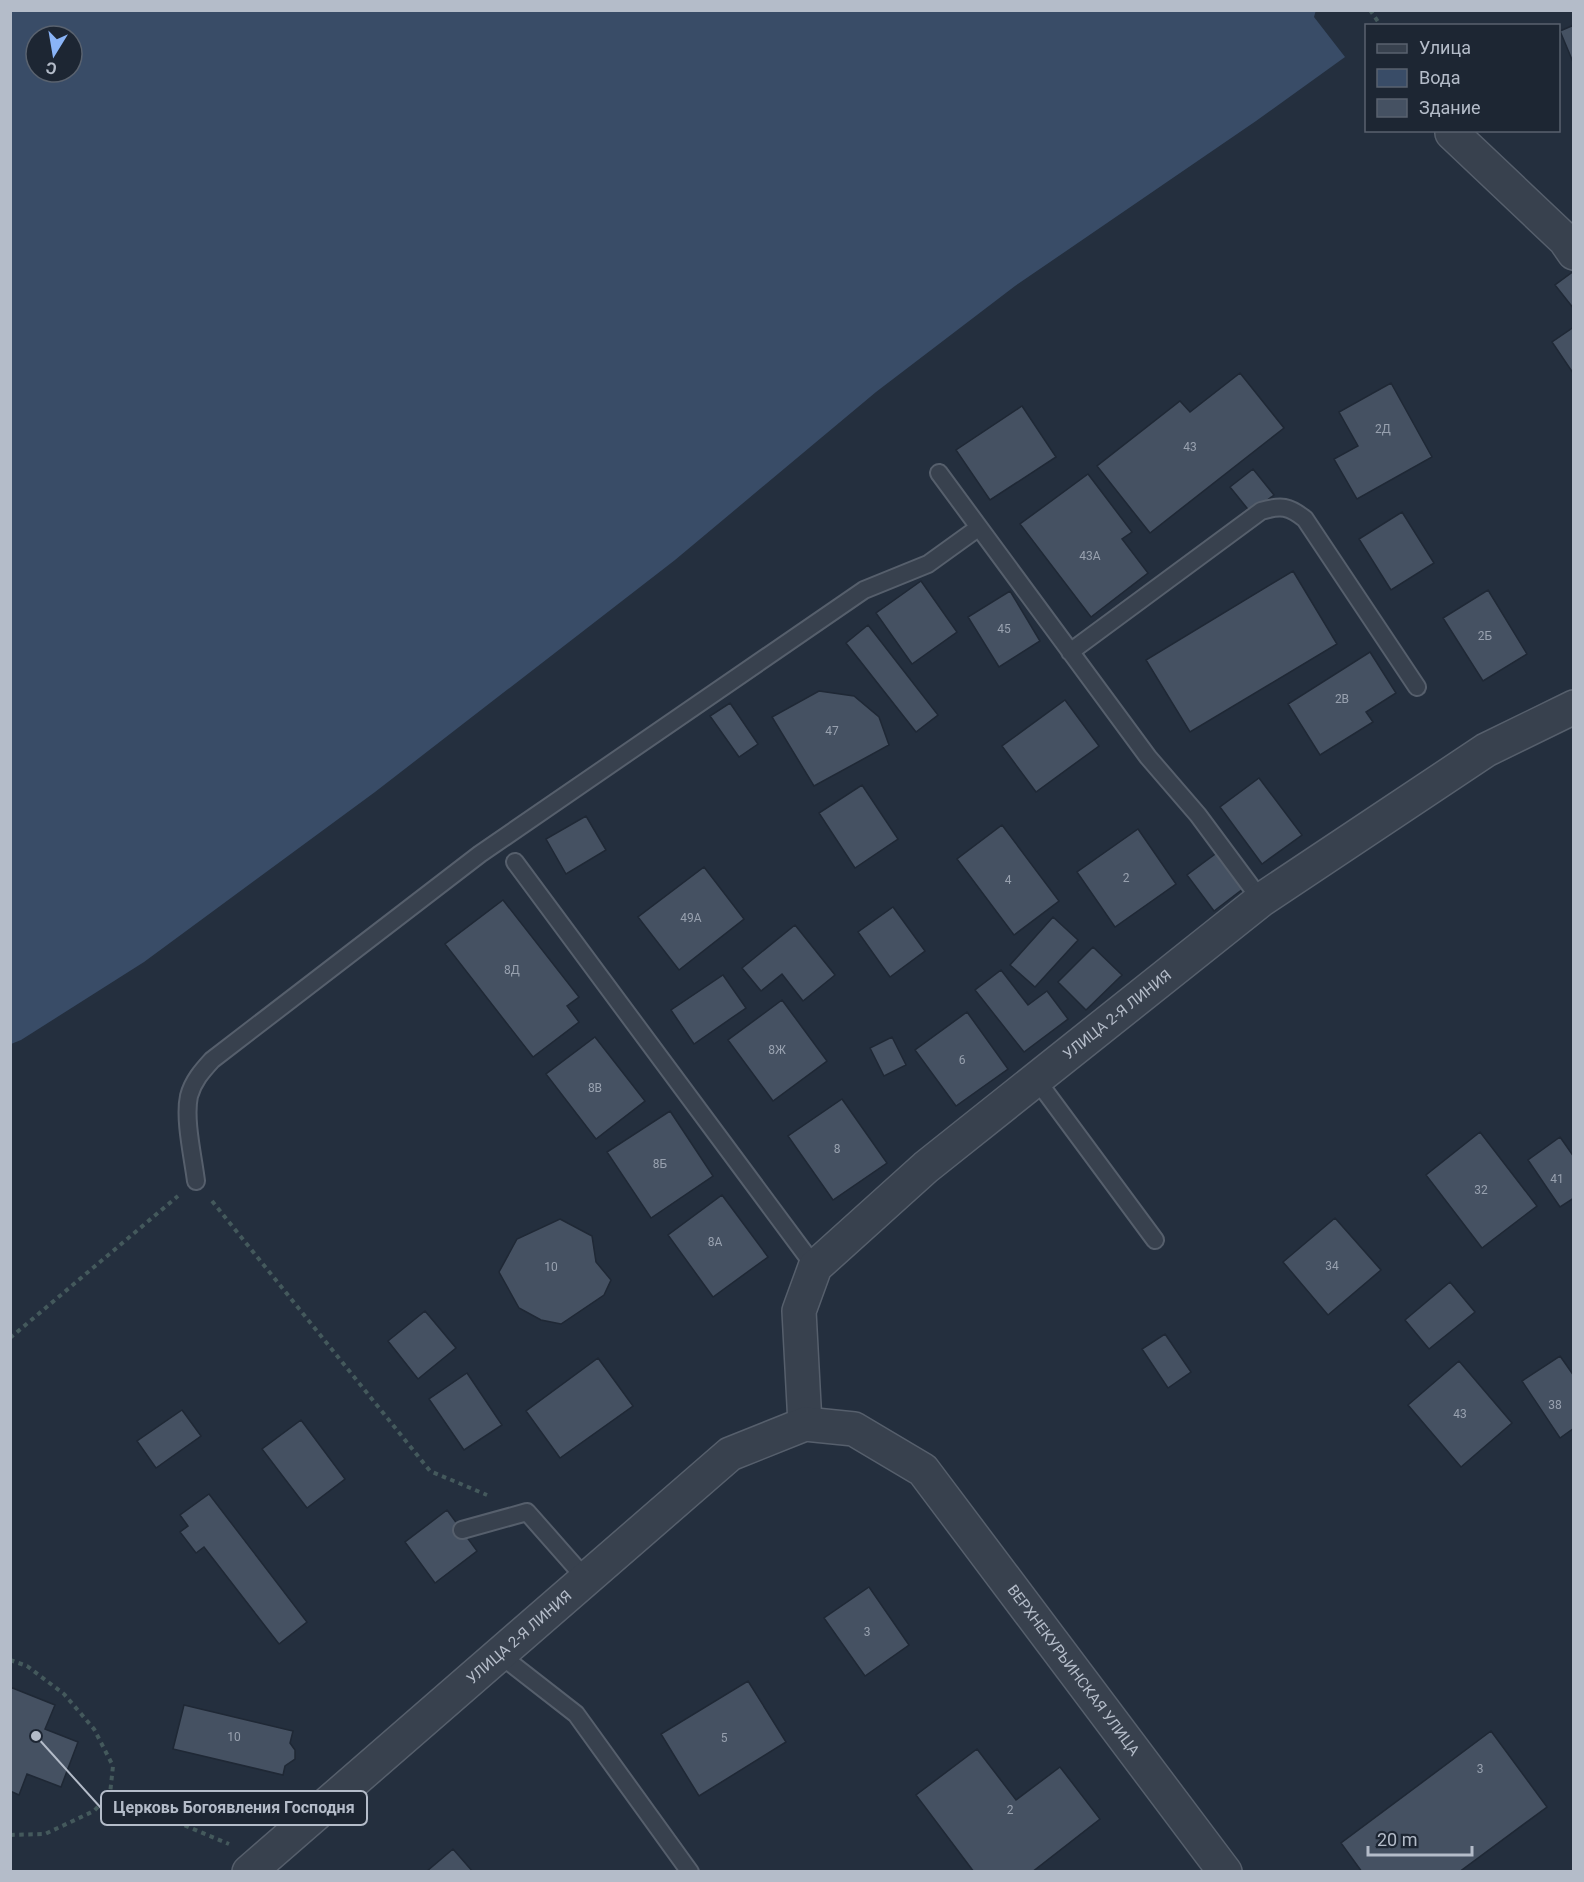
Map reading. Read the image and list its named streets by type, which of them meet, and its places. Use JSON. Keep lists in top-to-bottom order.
{
  "streets": {
    "street": ["УЛИЦА 2-Я ЛИНИЯ", "ВЕРХНЕКУРЬИНСКАЯ УЛИЦА"]
  },
  "crossings": [
    ["УЛИЦА 2-Я ЛИНИЯ", "ВЕРХНЕКУРЬИНСКАЯ УЛИЦА"]
  ],
  "places": ["Церковь Богоявления Господня"],
  "house_numbers": [
    "2Д",
    "43",
    "43А",
    "45",
    "2Б",
    "2В",
    "47",
    "2",
    "4",
    "49А",
    "8Д",
    "8Ж",
    "6",
    "8В",
    "8",
    "8Б",
    "41",
    "32",
    "8А",
    "34",
    "10",
    "38",
    "43",
    "3",
    "10",
    "5",
    "3",
    "2"
  ],
  "legend": ["Улица", "Вода", "Здание"],
  "scale_bar": "20 m",
  "north": "bottom"
}
